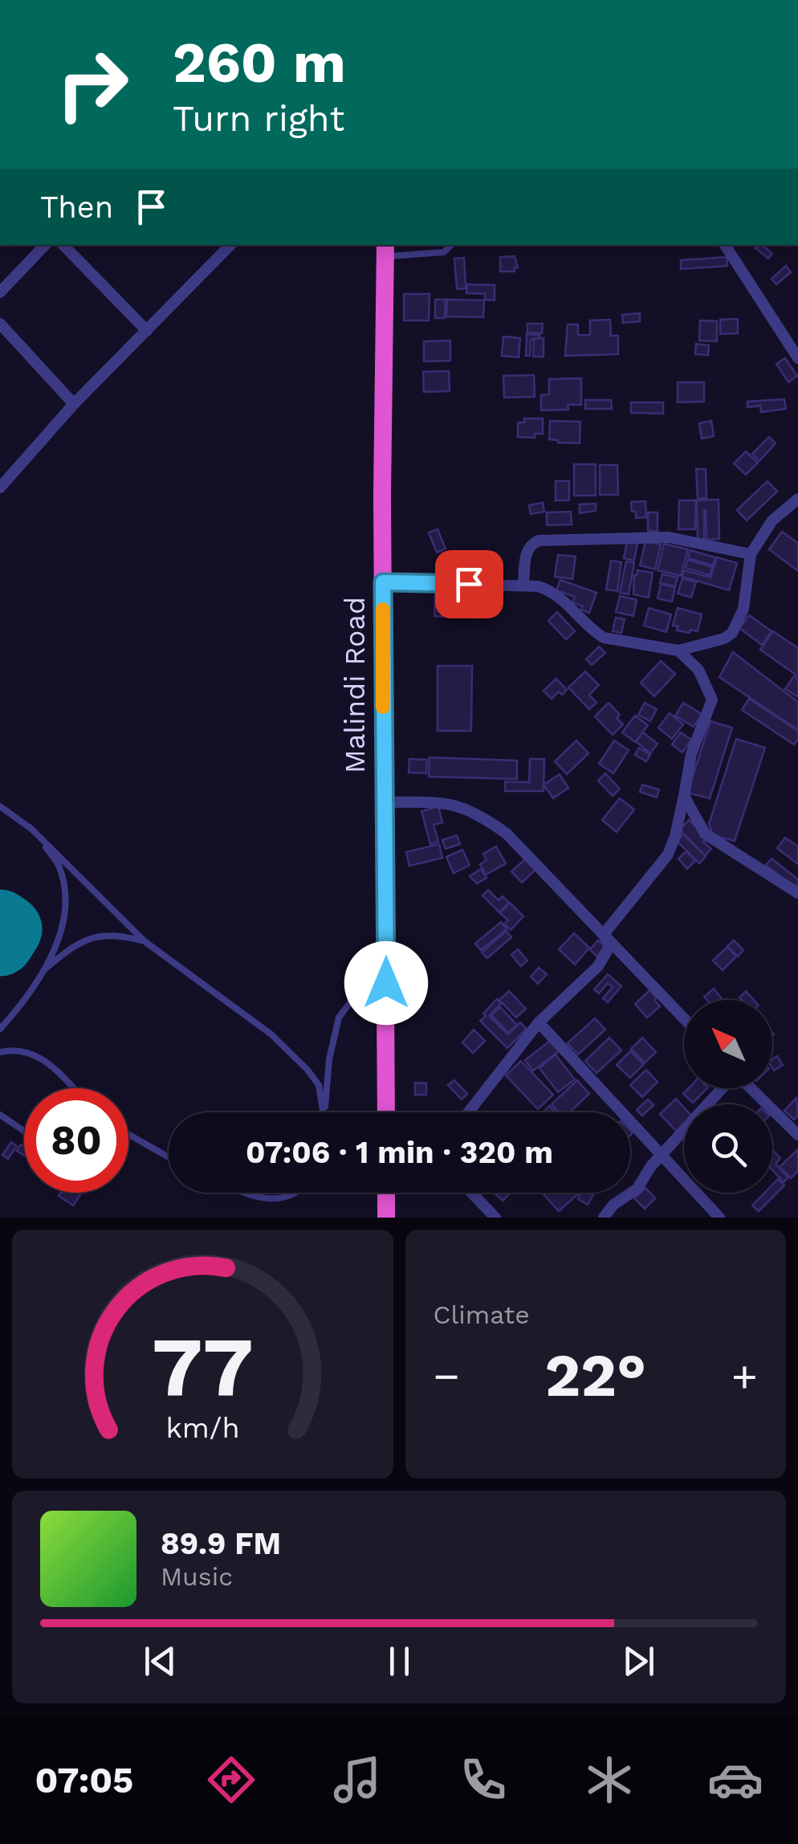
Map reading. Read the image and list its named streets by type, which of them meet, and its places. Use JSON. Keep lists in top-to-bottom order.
{
  "streets": {
    "highway": ["Malindi Road"]
  },
  "north": "top left",
  "page": {
    "turn": ["260 m", "Turn right"],
    "then": "Then",
    "limit": "80",
    "trip": "07:06 · 1 min · 320 m",
    "tile": "Climate",
    "heat": ["−", "22°", "+"],
    "song": ["89.9 FM", "Music"],
    "tabs": "07:05",
    "gauge": ["77", "km/h"]
  }
}
